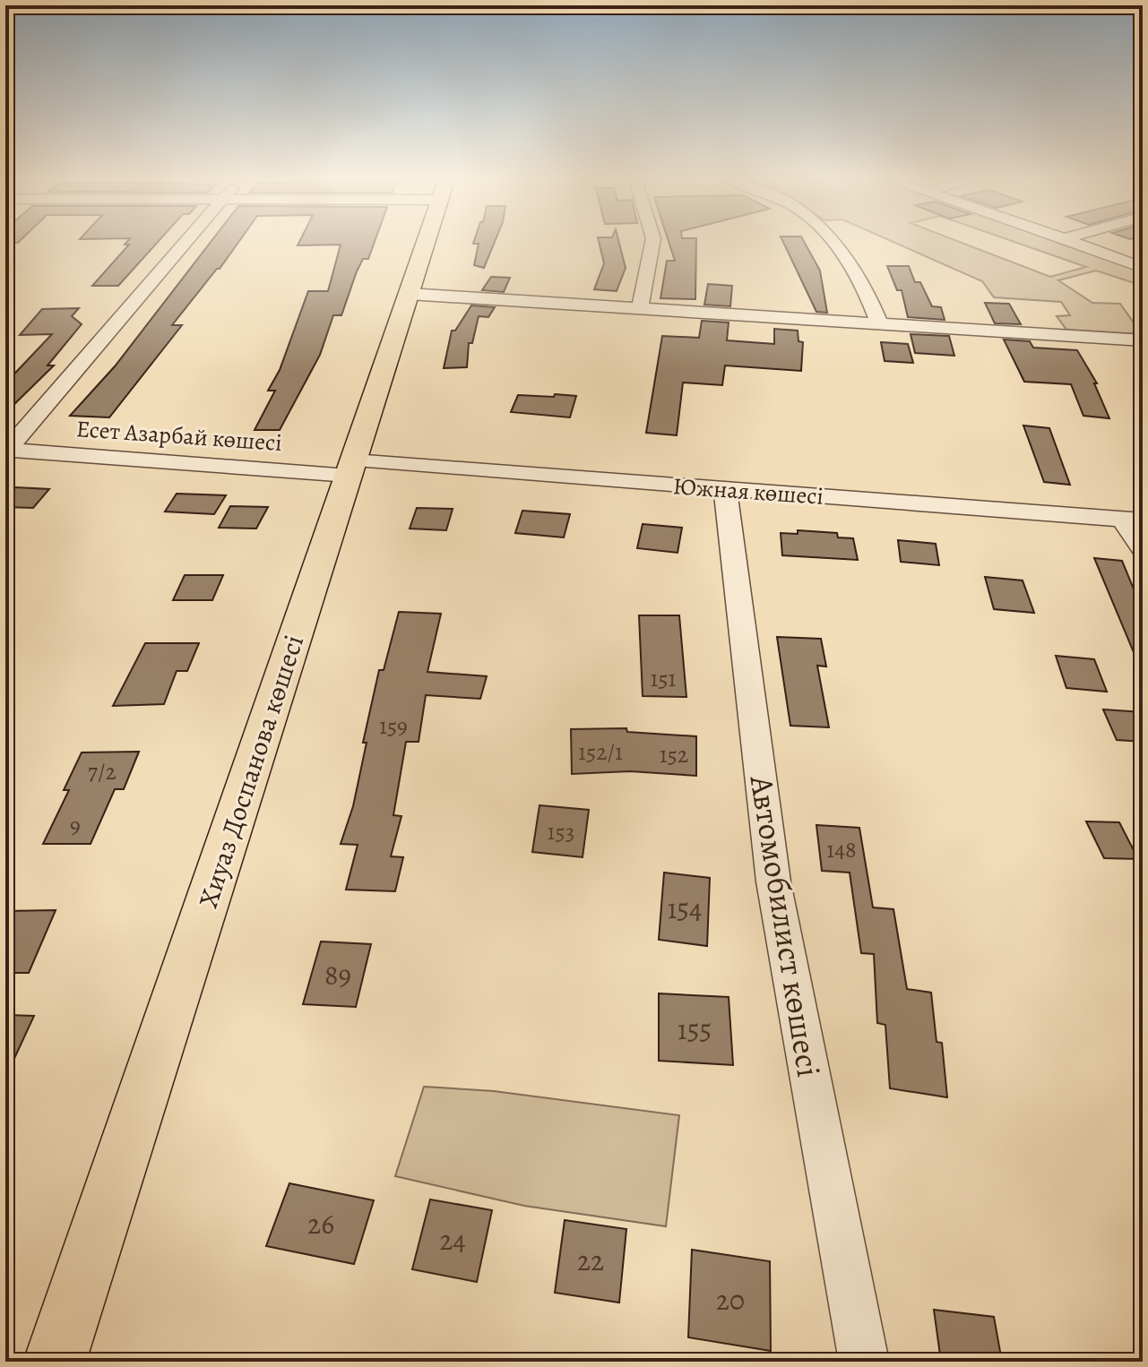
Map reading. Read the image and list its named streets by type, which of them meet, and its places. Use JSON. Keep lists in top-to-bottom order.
{
  "streets": {
    "main road": ["Хиуаз Доспанова көшесі"],
    "street": ["Есет Азарбай көшесі", "Южная көшесі", "Автомобилист көшесі"]
  },
  "crossings": [
    ["Есет Азарбай көшесі", "Южная көшесі"],
    ["Есет Азарбай көшесі", "Хиуаз Доспанова көшесі"],
    ["Южная көшесі", "Хиуаз Доспанова көшесі"],
    ["Южная көшесі", "Автомобилист көшесі"]
  ],
  "house_numbers": [
    "151",
    "159",
    "152/1",
    "152",
    "7/2",
    "9",
    "153",
    "148",
    "154",
    "89",
    "155",
    "26",
    "24",
    "22",
    "20"
  ]
}
